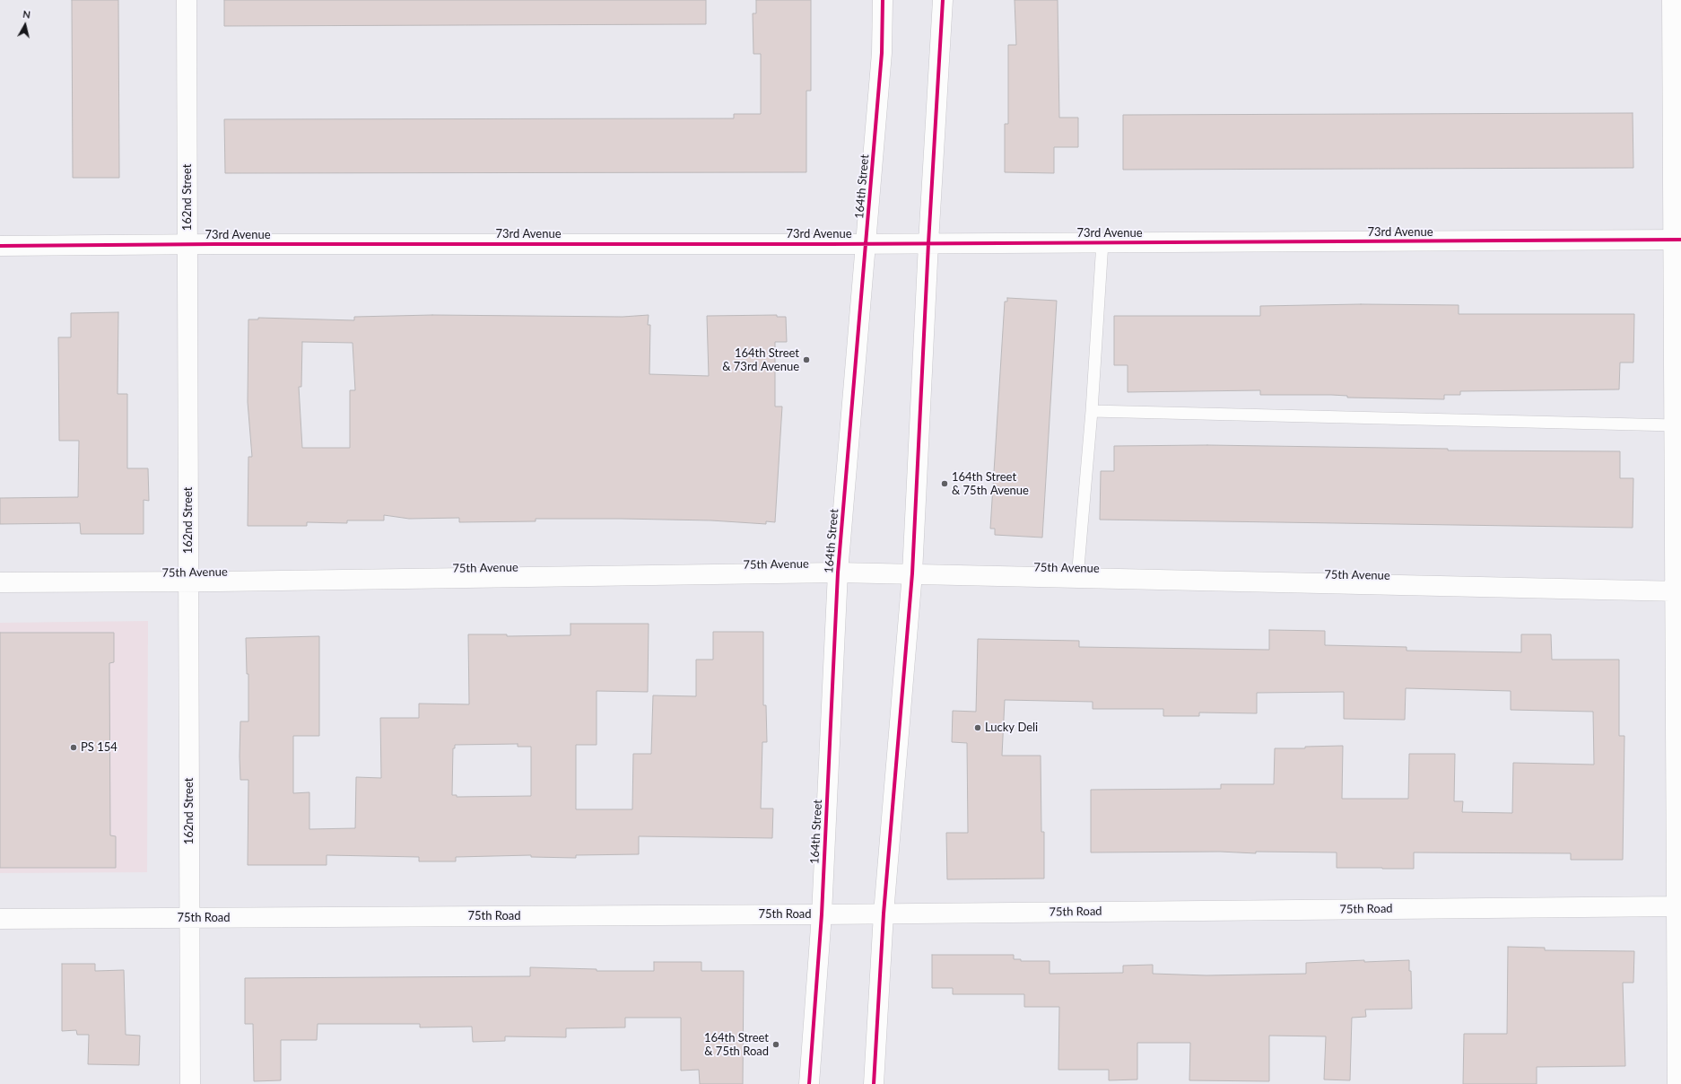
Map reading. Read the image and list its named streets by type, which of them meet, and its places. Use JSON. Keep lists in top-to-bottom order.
{
  "streets": {
    "street": [
      "164th Street",
      "162nd Street",
      "73rd Avenue",
      "75th Avenue",
      "75th Road"
    ]
  },
  "crossings": [
    ["164th Street", "73rd Avenue"],
    ["164th Street", "75th Avenue"],
    ["164th Street", "75th Road"],
    ["162nd Street", "73rd Avenue"],
    ["162nd Street", "75th Avenue"],
    ["162nd Street", "75th Road"]
  ],
  "places": [
    "164th Street & 73rd Avenue",
    "164th Street & 75th Avenue",
    "Lucky Deli",
    "PS 154",
    "164th Street & 75th Road"
  ],
  "north": "top"
}
